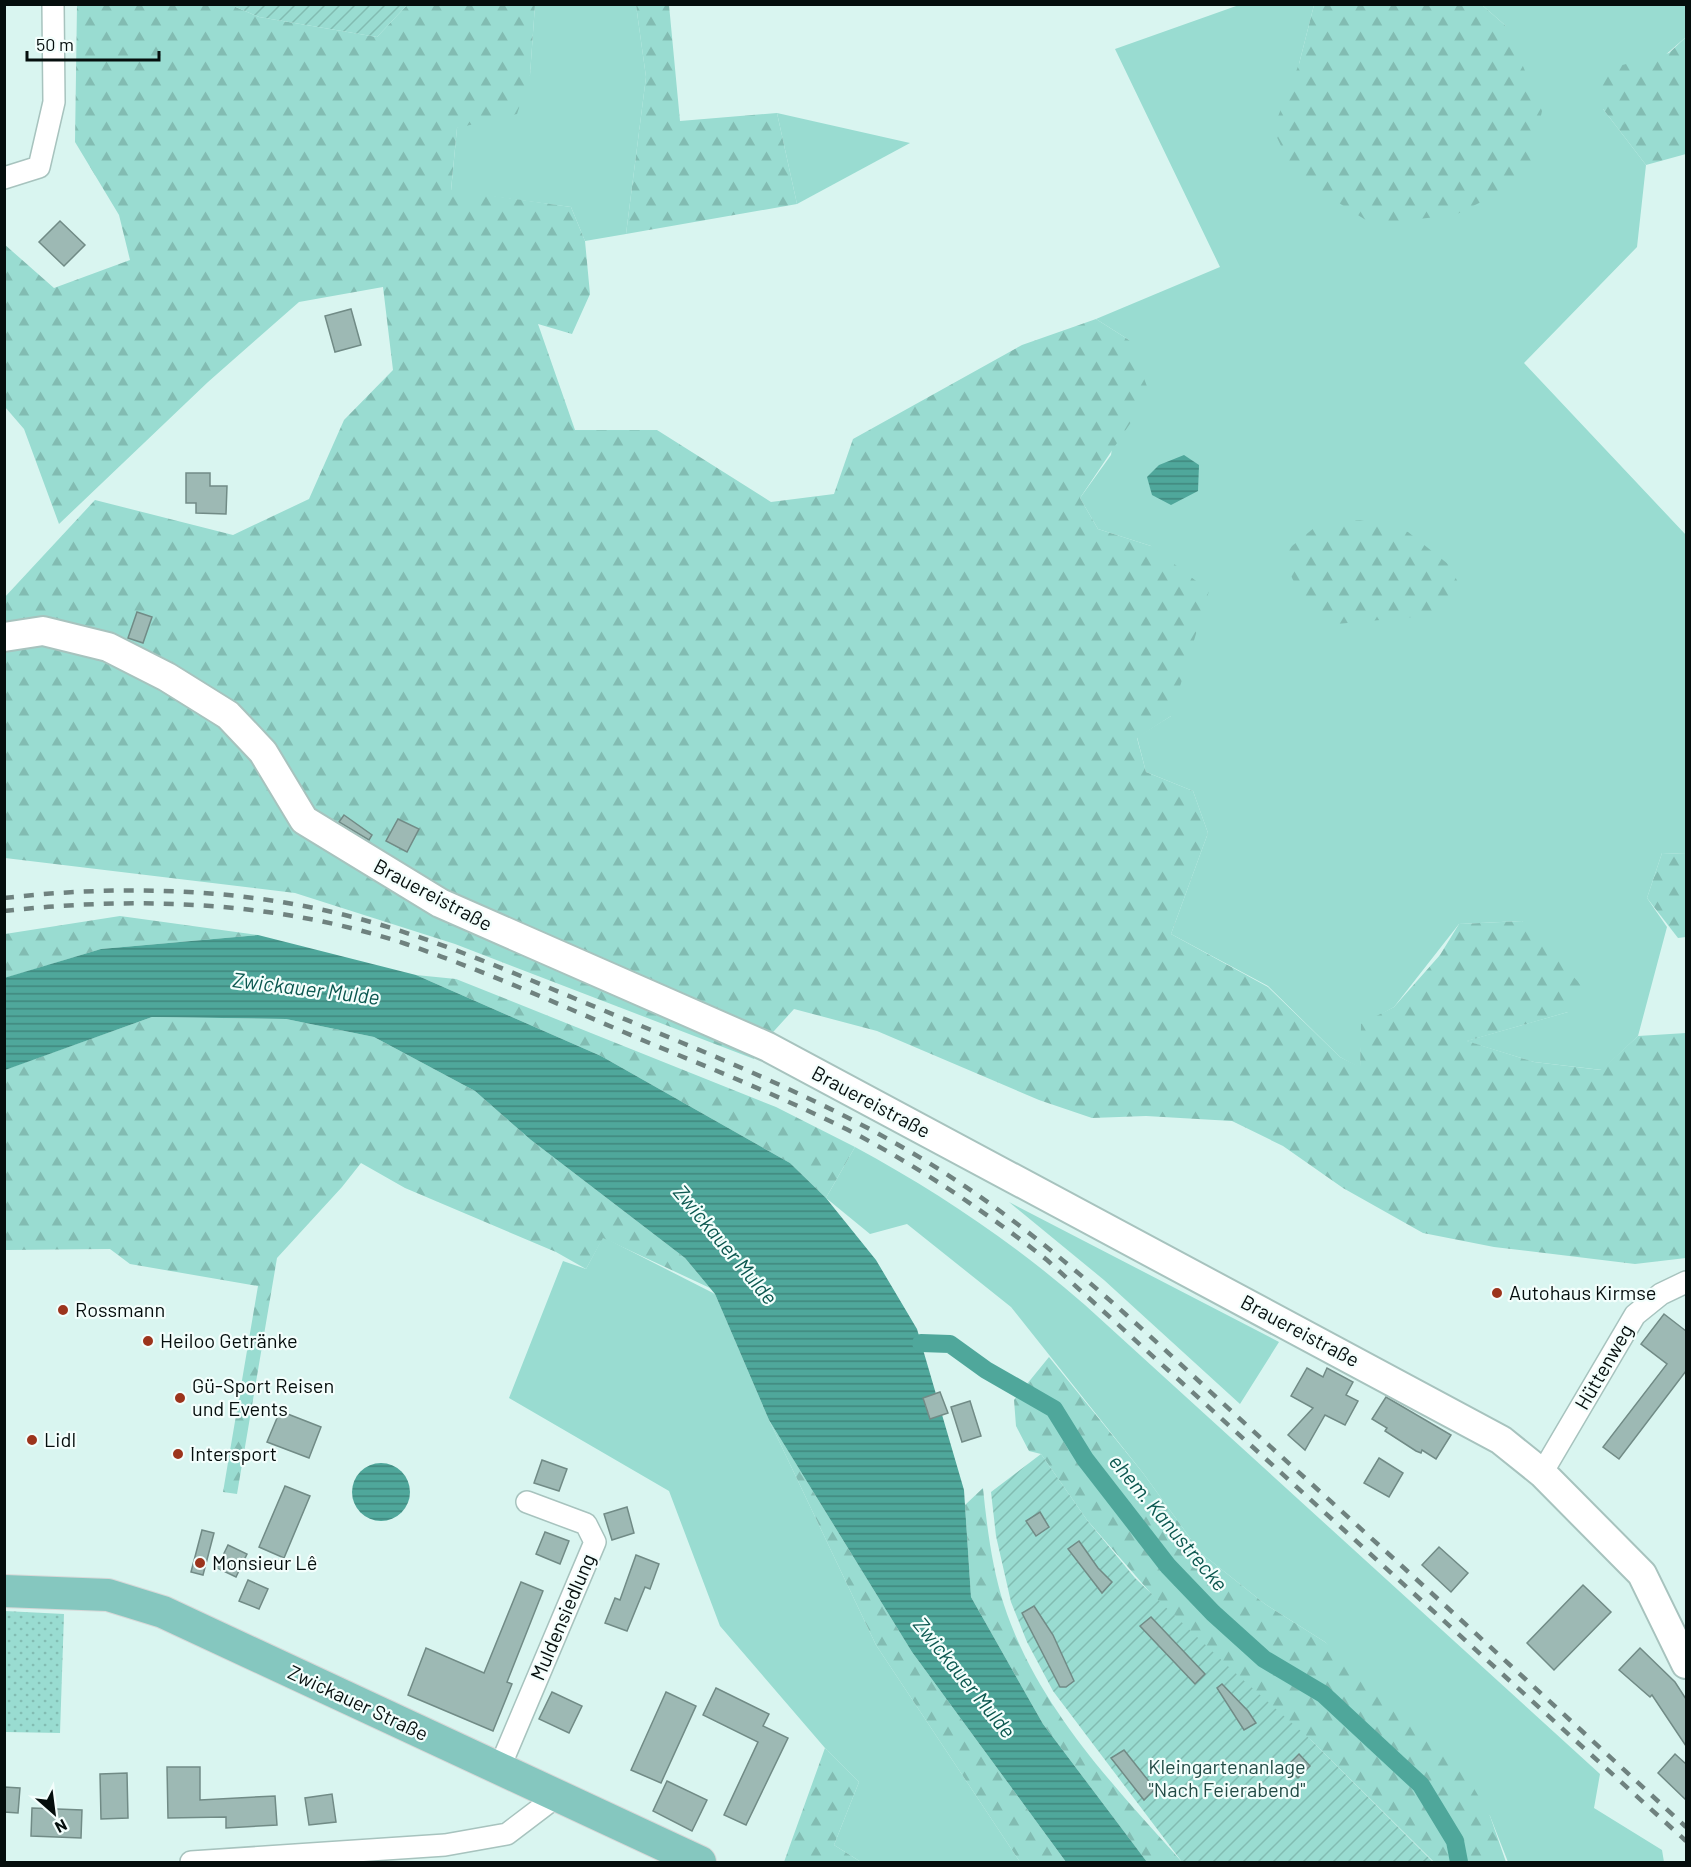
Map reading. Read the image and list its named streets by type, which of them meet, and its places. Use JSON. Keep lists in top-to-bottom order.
{
  "streets": {
    "main road": ["Zwickauer Straße"],
    "street": ["Brauereistraße", "Hüttenweg", "Muldensiedlung"]
  },
  "crossings": [
    ["Brauereistraße", "Hüttenweg"],
    ["Muldensiedlung", "Zwickauer Straße"]
  ],
  "water": ["Zwickauer Mulde", "ehem. Kanustrecke"],
  "parks": ["Kleingartenanlage \"Nach Feierabend\""],
  "places": [
    "Autohaus Kirmse",
    "Rossmann",
    "Heiloo Getränke",
    "Gü-Sport Reisen und Events",
    "Lidl",
    "Intersport",
    "Monsieur Lê"
  ],
  "scale_bar": "50 m",
  "north": "bottom right"
}
